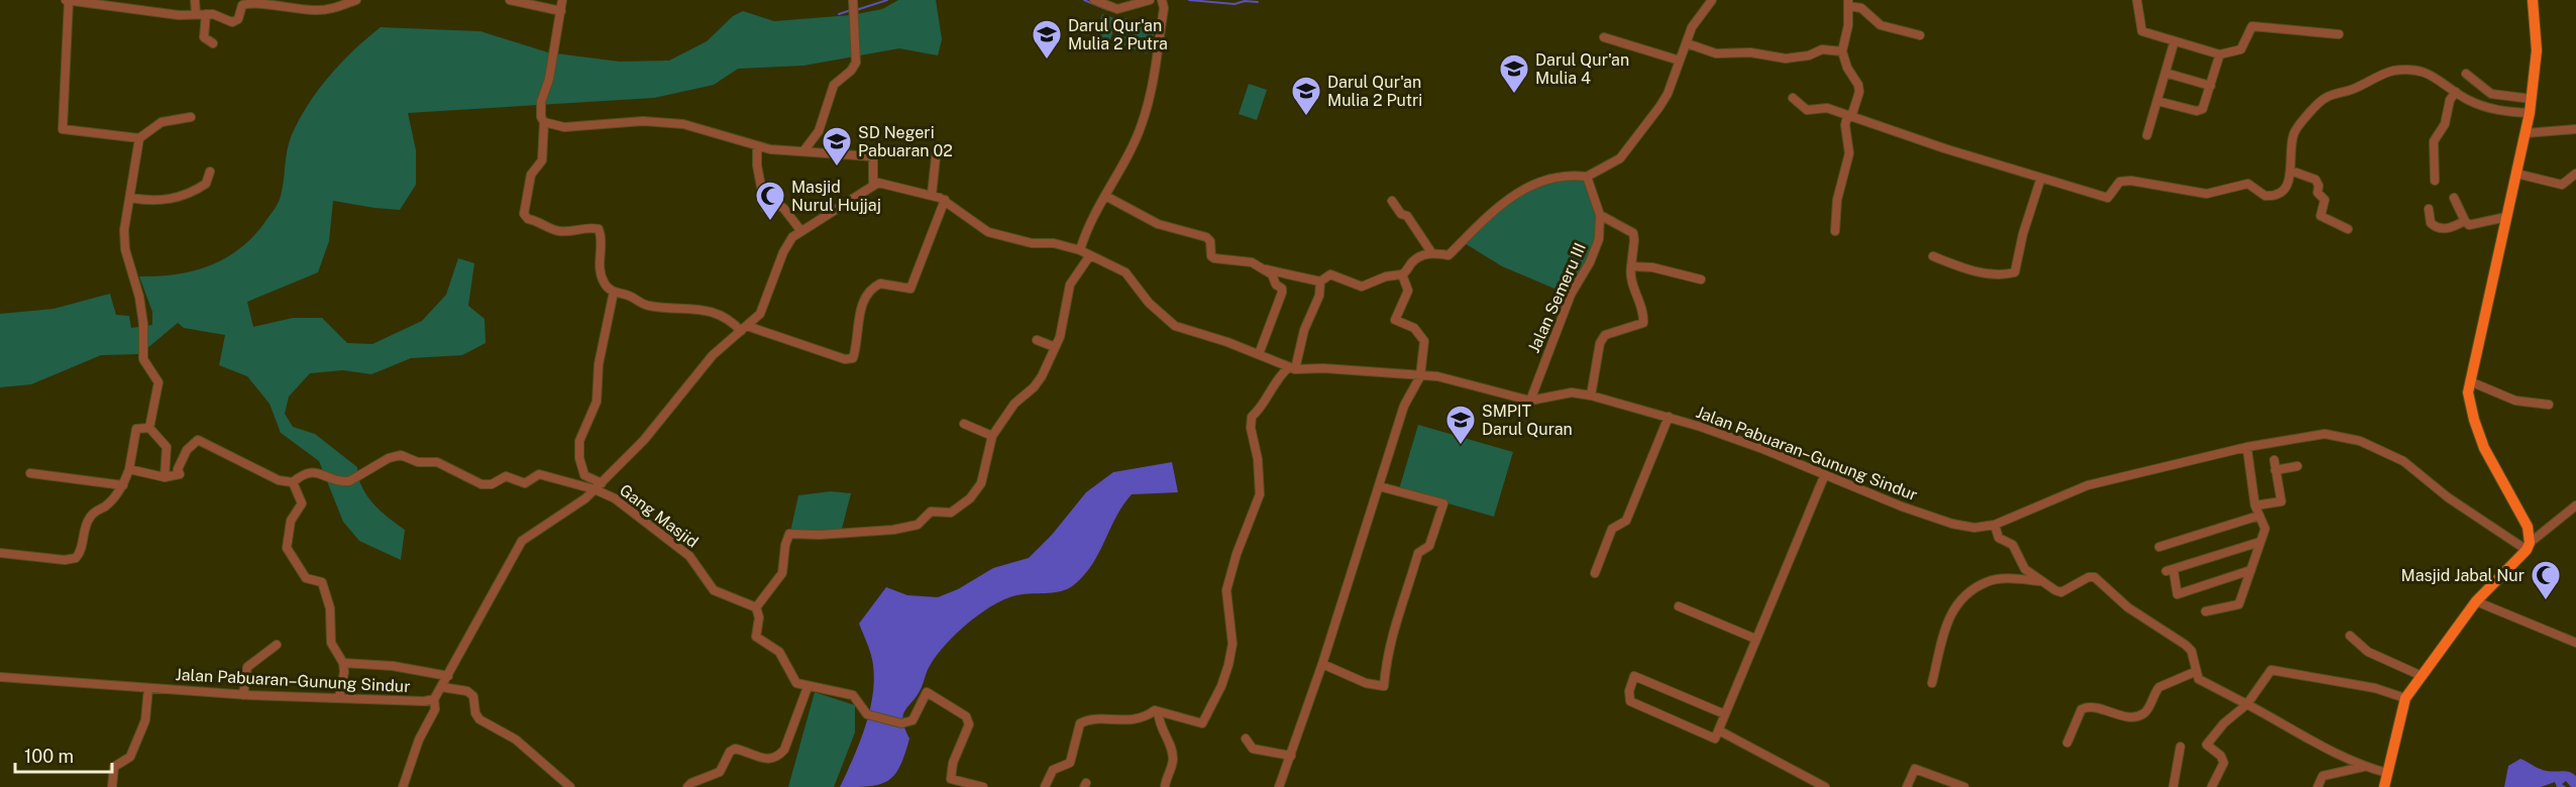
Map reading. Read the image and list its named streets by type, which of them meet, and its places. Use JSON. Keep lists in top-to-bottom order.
{
  "streets": {
    "street": ["Jalan Semeru III", "Jalan Pabuaran–Gunung Sindur", "Gang Masjid"]
  },
  "crossings": [
    ["Jalan Semeru III", "Jalan Pabuaran–Gunung Sindur"],
    ["Jalan Pabuaran–Gunung Sindur", "Gang Masjid"]
  ],
  "places": {
    "school or university": [
      "Darul Qur'an Mulia 2 Putra",
      "Darul Qur'an Mulia 4",
      "Darul Qur'an Mulia 2 Putri",
      "SD Negeri Pabuaran 02",
      "SMPIT Darul Quran"
    ],
    "mosque": ["Masjid Nurul Hujjaj", "Masjid Jabal Nur"]
  },
  "scale_bar": "100 m"
}
